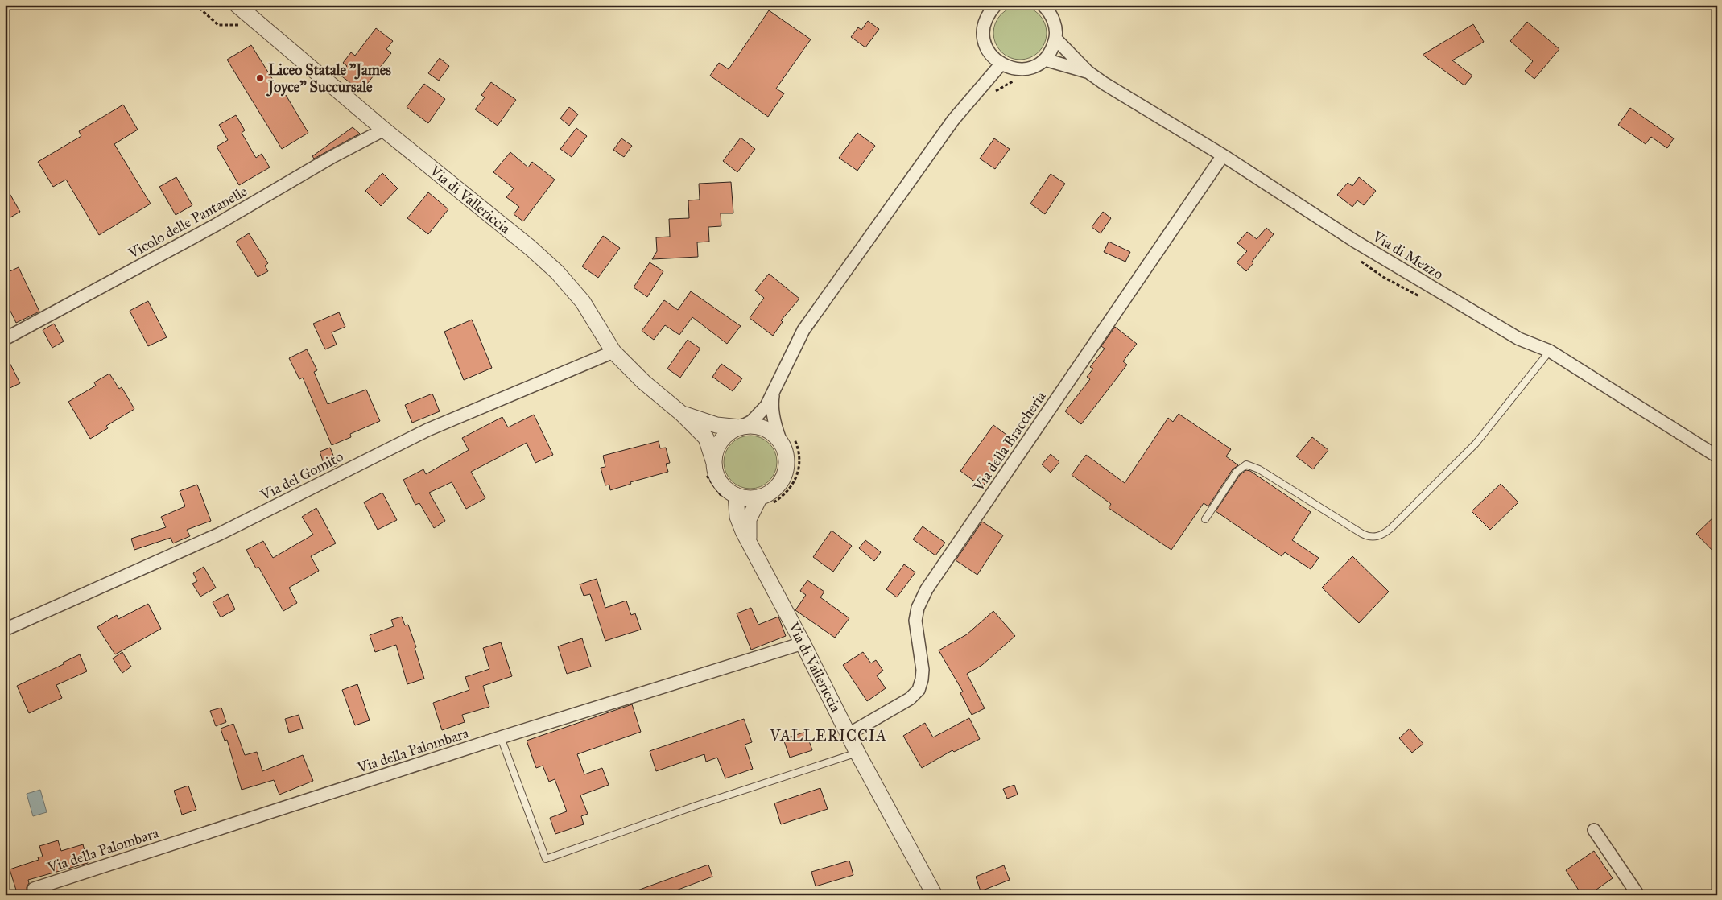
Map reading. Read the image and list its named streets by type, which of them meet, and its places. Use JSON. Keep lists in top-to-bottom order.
{
  "streets": {
    "street": [
      "Via di Vallericcia",
      "Vicolo delle Pantanelle",
      "Via di Mezzo",
      "Via della Braccheria",
      "Via del Gomito",
      "Via della Palombara"
    ]
  },
  "crossings": [
    ["Via di Vallericcia", "Vicolo delle Pantanelle"],
    ["Via di Vallericcia", "Via della Braccheria"],
    ["Via di Vallericcia", "Via del Gomito"],
    ["Via di Vallericcia", "Via della Palombara"],
    ["Via di Mezzo", "Via della Braccheria"]
  ],
  "districts": ["VALLERICCIA"],
  "places": ["Liceo Statale \"James Joyce\" Succursale"]
}
